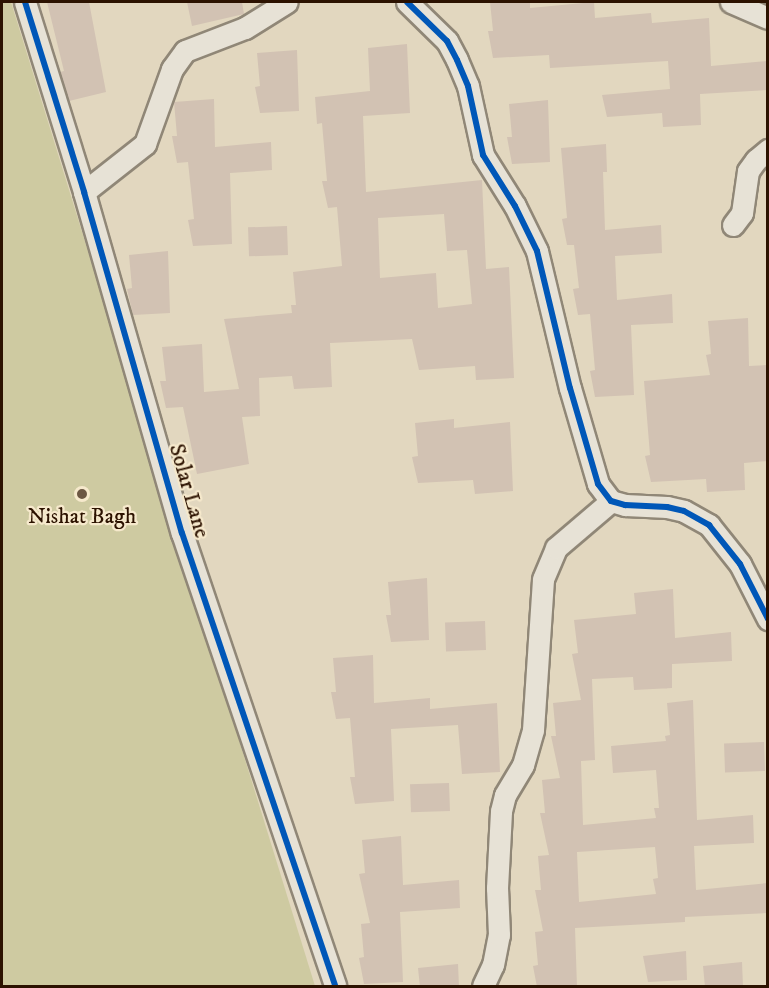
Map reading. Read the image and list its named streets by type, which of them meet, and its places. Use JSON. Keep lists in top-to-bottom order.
{
  "streets": {
    "street": ["Solar Lane"]
  },
  "places": ["Nishat Bagh"]
}
